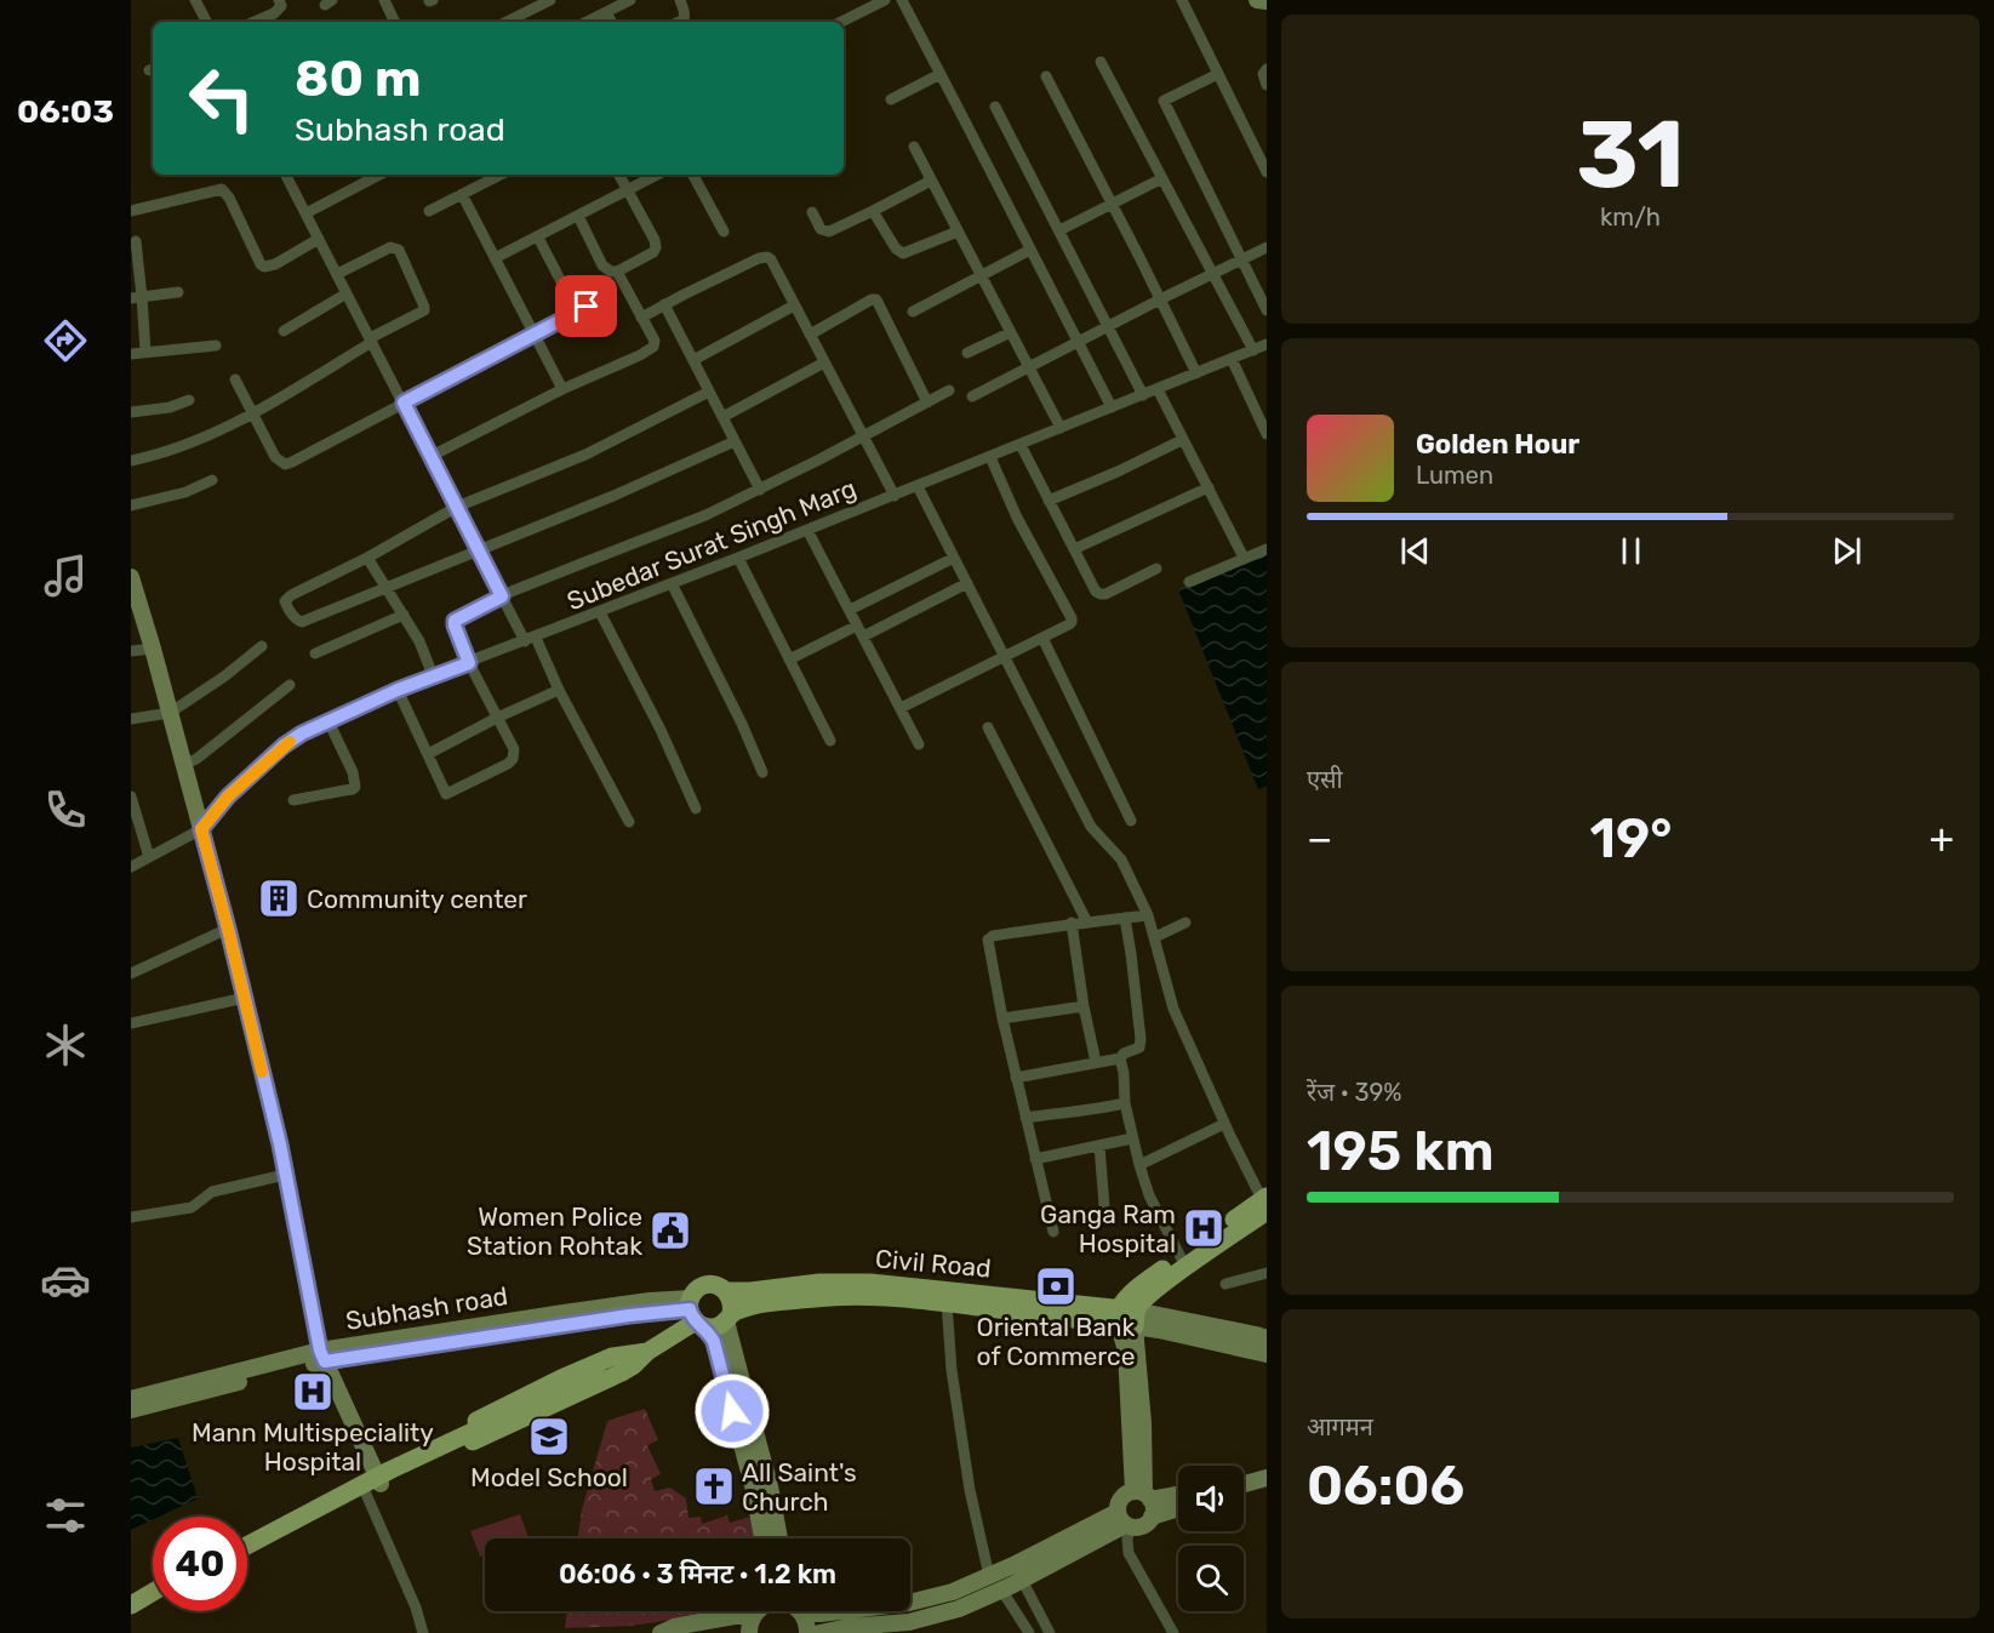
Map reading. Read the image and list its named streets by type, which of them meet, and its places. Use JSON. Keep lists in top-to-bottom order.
{
  "streets": {
    "main road": ["Civil Road"],
    "street": ["Subedar Surat Singh Marg", "Subhash road"]
  },
  "crossings": [
    ["Civil Road", "Subhash road"]
  ],
  "places": {
    "building": ["Community center"],
    "hospital": ["Ganga Ram Hospital", "Mann Multispeciality Hospital"],
    "public building": ["Women Police Station Rohtak"],
    "bank": ["Oriental Bank of Commerce"],
    "school or university": ["Model School"],
    "church": ["All Saint's Church"]
  },
  "page": {
    "tabs": "06:03",
    "tile": [
      ["31", "km/h"],
      "एसी",
      ["रेंज · 39%", "195 km"],
      ["आगमन", "06:06"]
    ],
    "turn": ["80 m", "Subhash road"],
    "song": ["Golden Hour", "Lumen"],
    "heat": ["−", "19°", "+"],
    "limit": "40",
    "trip": "06:06 · 3 मिनट · 1.2 km"
  }
}
